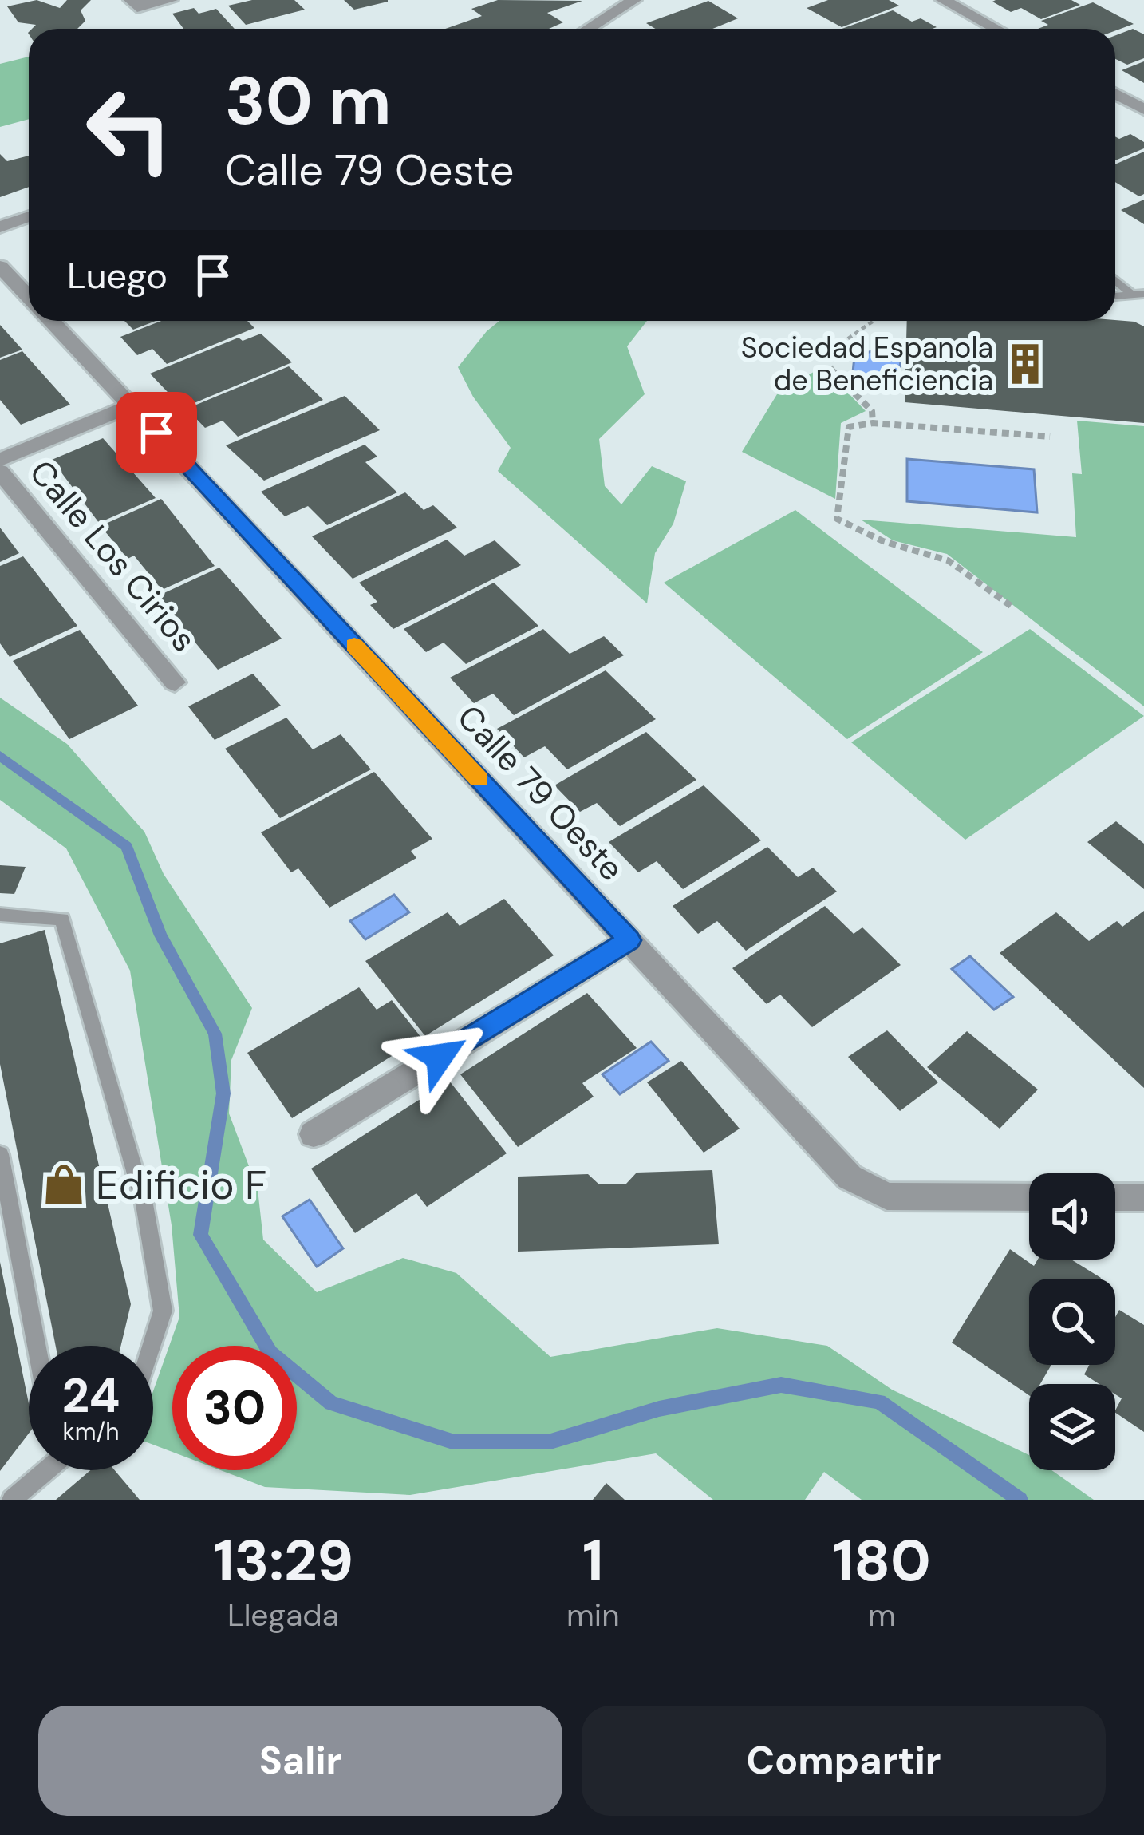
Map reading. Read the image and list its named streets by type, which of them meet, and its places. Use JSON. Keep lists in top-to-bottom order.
{
  "streets": {
    "street": ["Calle Los Cirios", "Calle 79 Oeste"]
  },
  "places": {
    "building": ["Sociedad Espanola de Beneficiencia"],
    "shop": ["Edificio F"]
  },
  "page": {
    "turn": ["30 m", "Calle 79 Oeste"],
    "then": "Luego",
    "speed": "24 km/h",
    "limit": "30",
    "eta": [
      "13:29",
      "Llegada",
      "1",
      "min",
      "180",
      "m"
    ],
    "buttons": ["Salir", "Compartir"]
  }
}
